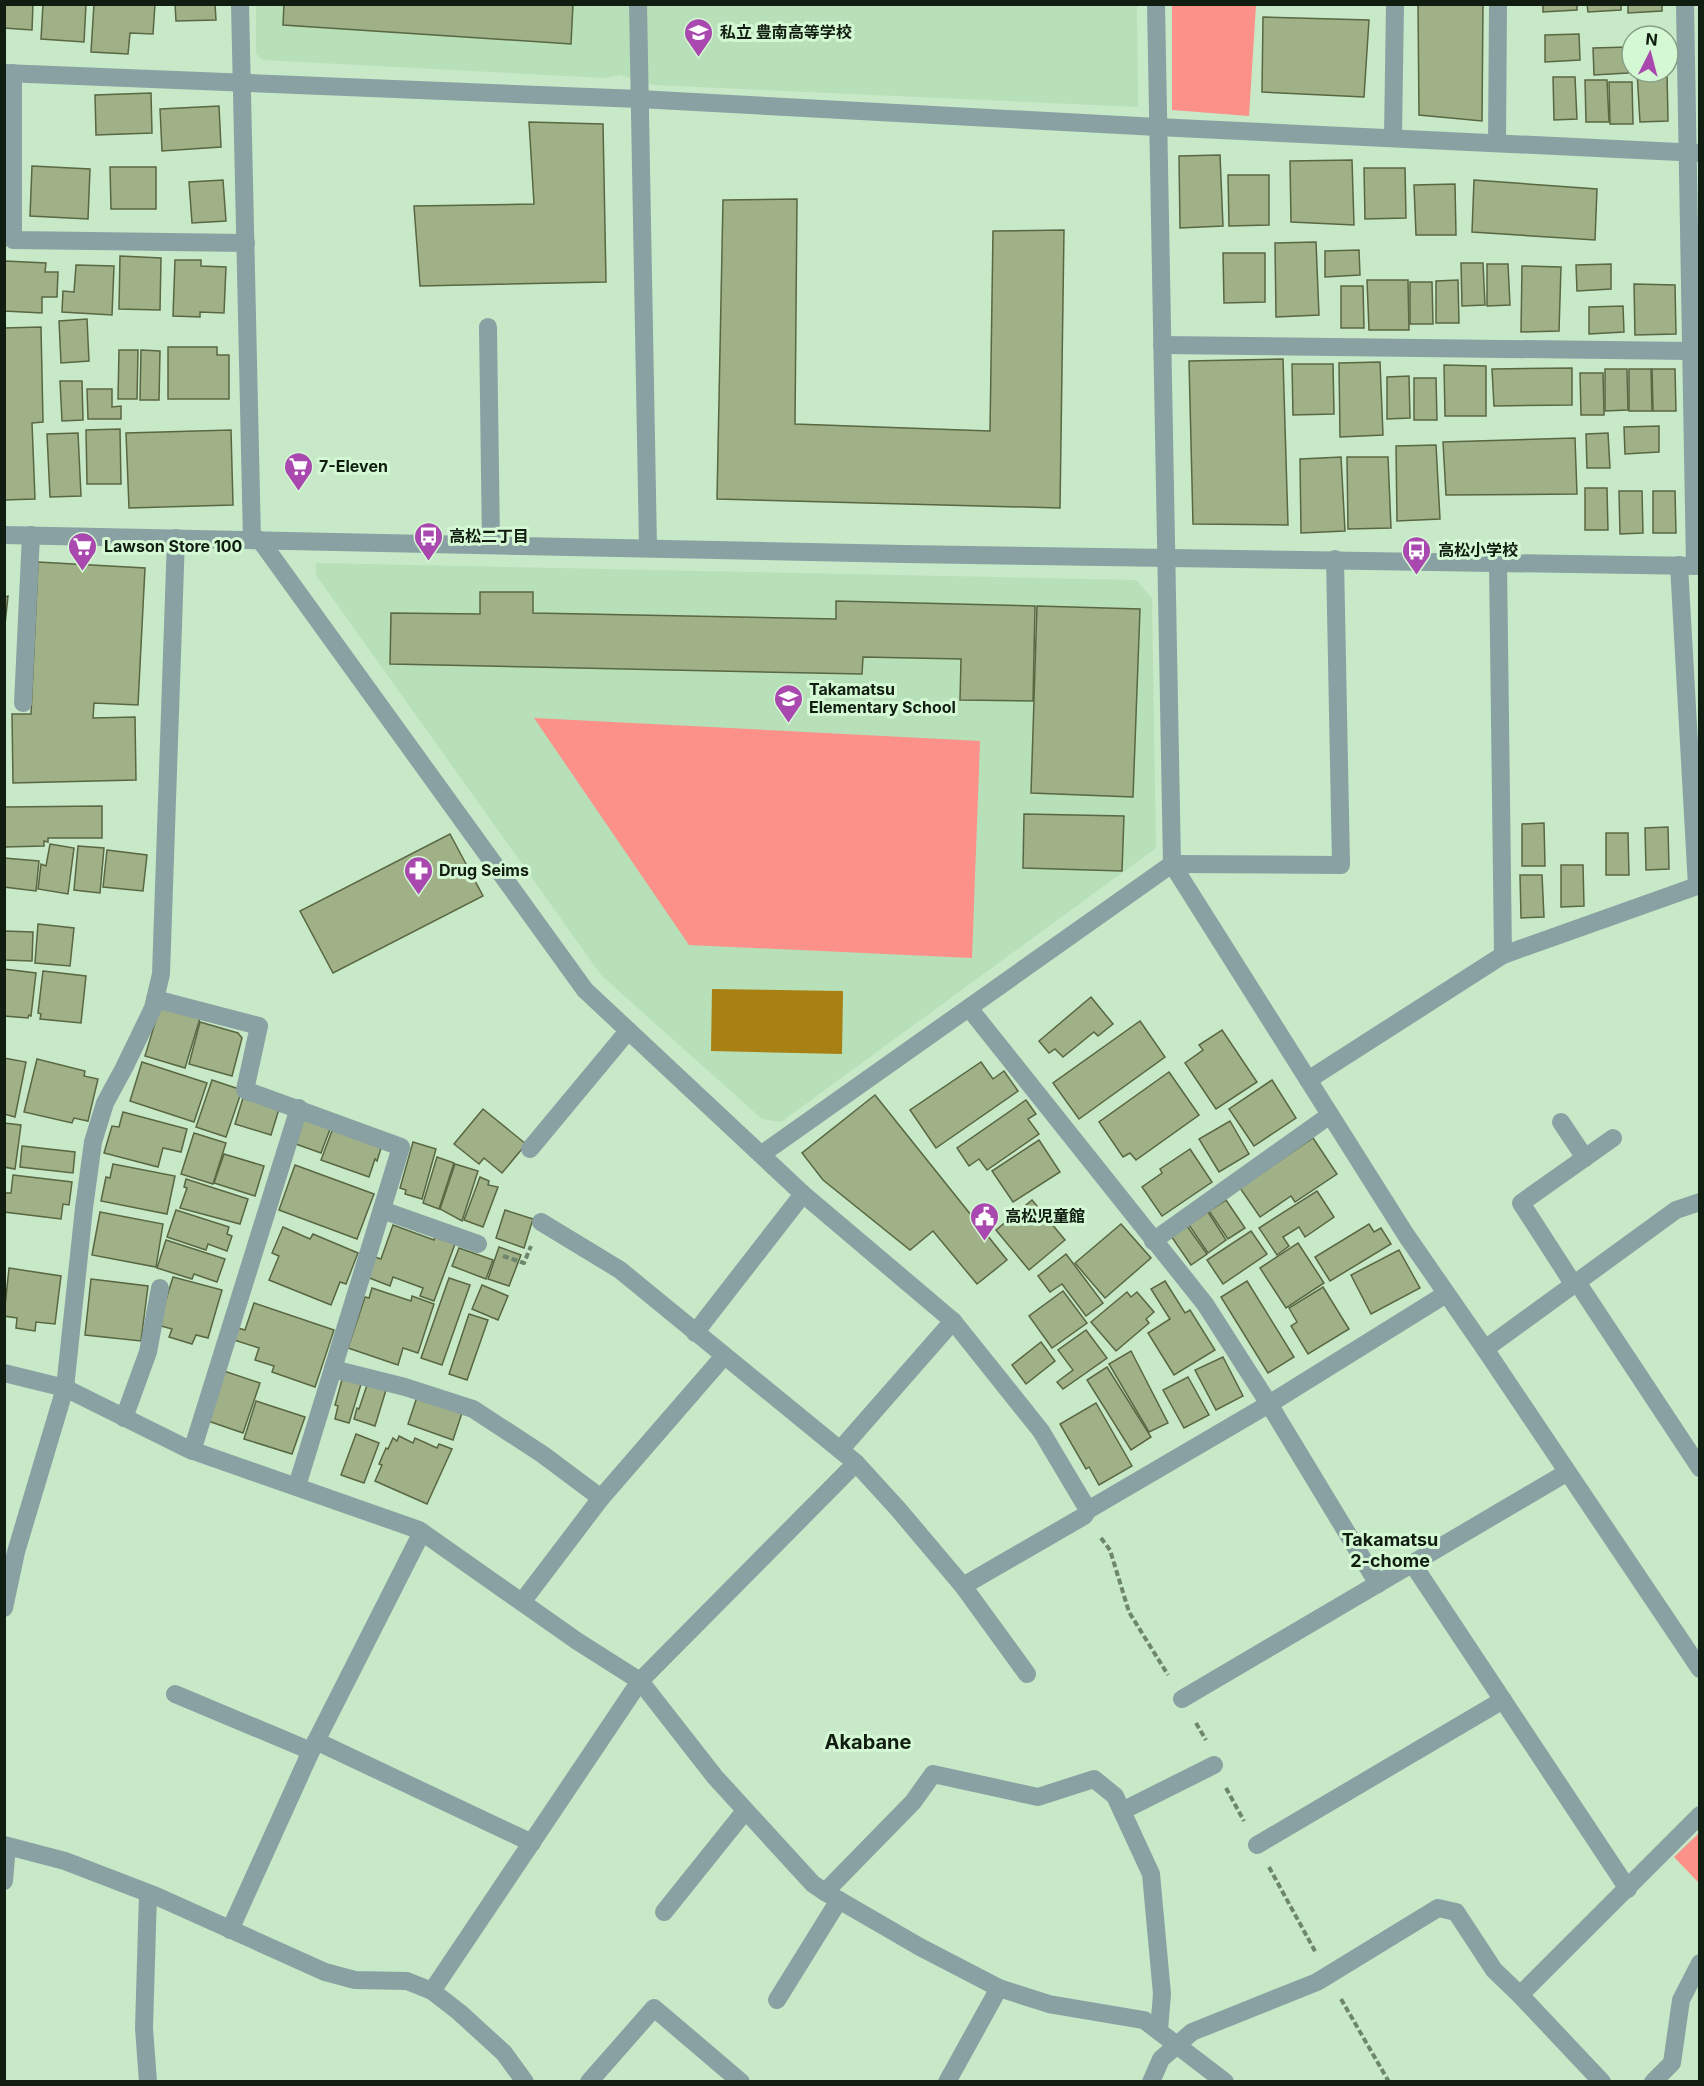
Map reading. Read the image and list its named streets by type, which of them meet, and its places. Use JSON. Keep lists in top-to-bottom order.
{
  "districts": ["Takamatsu 2-chome", "Akabane"],
  "places": {
    "school or university": ["私立 豊南高等学校", "Takamatsu Elementary School"],
    "supermarket": ["7-Eleven", "Lawson Store 100"],
    "bus stop": ["高松二丁目", "高松小学校"],
    "pharmacy": ["Drug Seims"],
    "public building": ["高松児童館"]
  },
  "north": "top"
}
